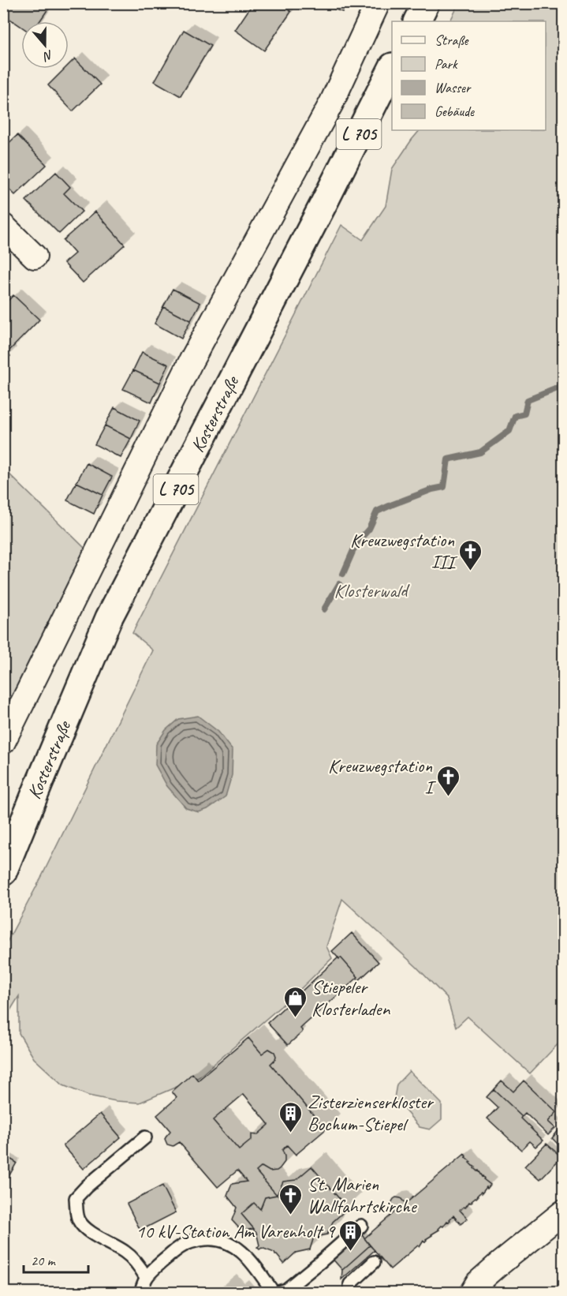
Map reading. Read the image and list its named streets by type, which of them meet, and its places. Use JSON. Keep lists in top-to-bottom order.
{
  "streets": {
    "main road": ["L 705", "Kosterstraße"]
  },
  "parks": ["Klosterwald"],
  "places": {
    "church": ["Kreuzwegstation III", "Kreuzwegstation I", "St. Marien Wallfahrtskirche"],
    "shop": ["Stiepeler Klosterladen"],
    "building": ["Zisterzienserkloster Bochum-Stiepel", "10 kV-Station Am Varenholt 9"]
  },
  "legend": [
    "Straße",
    "Park",
    "Wasser",
    "Gebäude"
  ],
  "scale_bar": "20 m",
  "north": "bottom"
}
